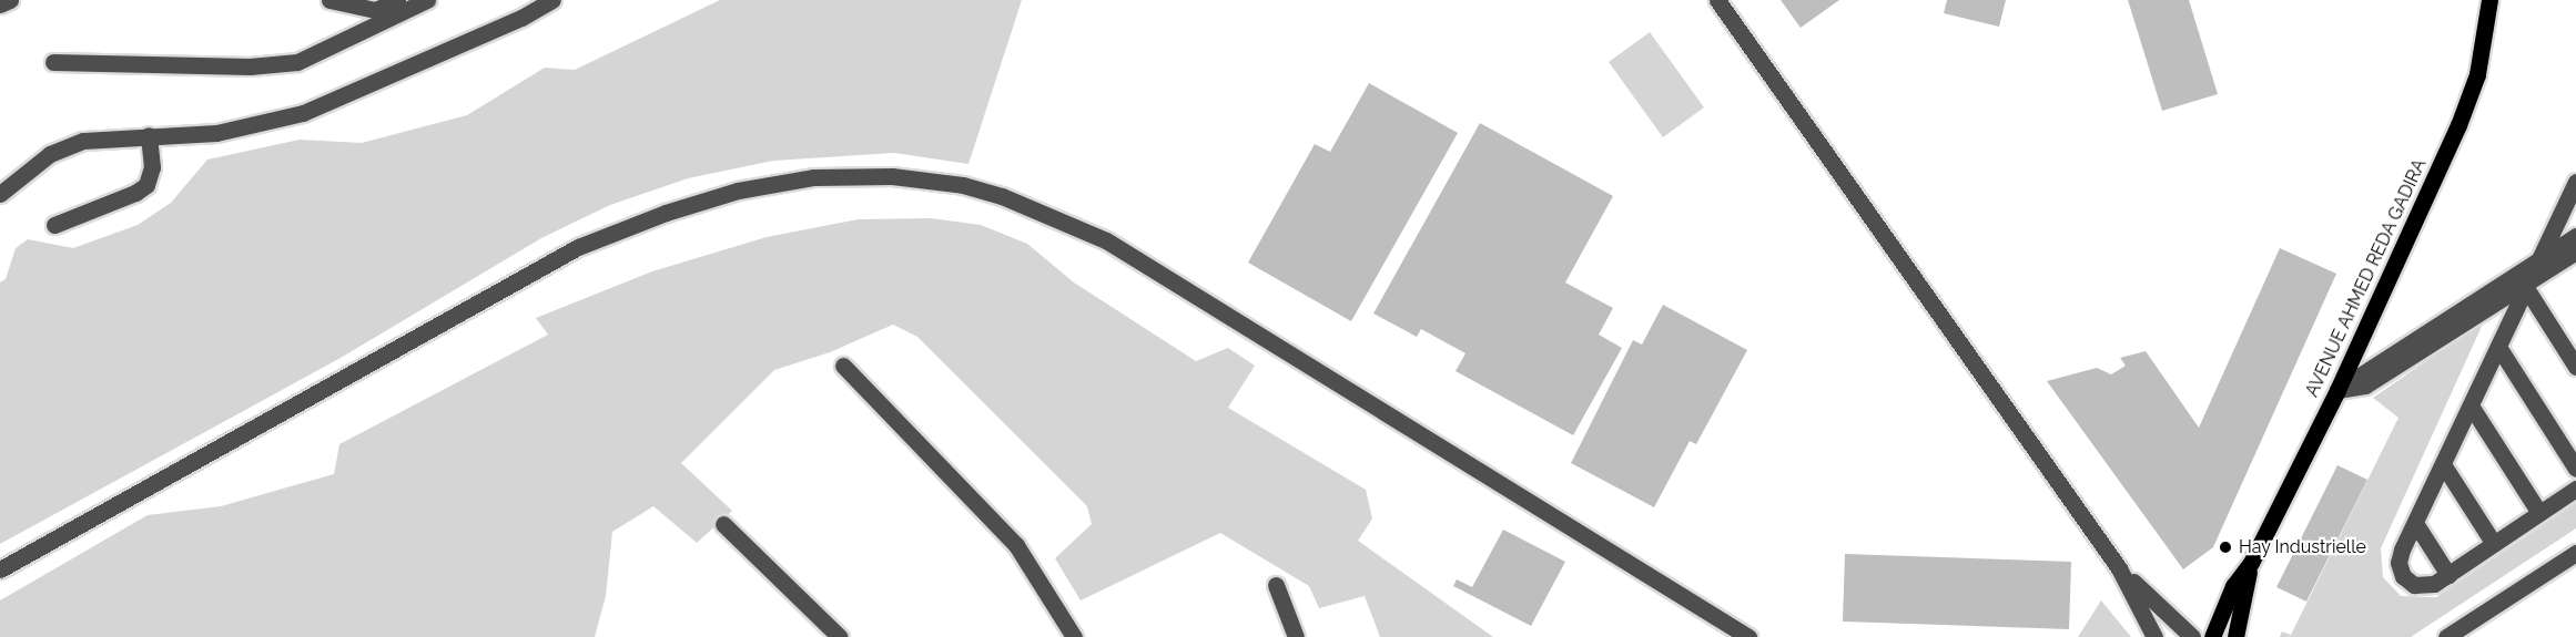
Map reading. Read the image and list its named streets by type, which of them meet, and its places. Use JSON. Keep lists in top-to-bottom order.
{
  "streets": {
    "main road": ["AVENUE AHMED REDA GADIRA"]
  },
  "places": ["Hay Industrielle"]
}
